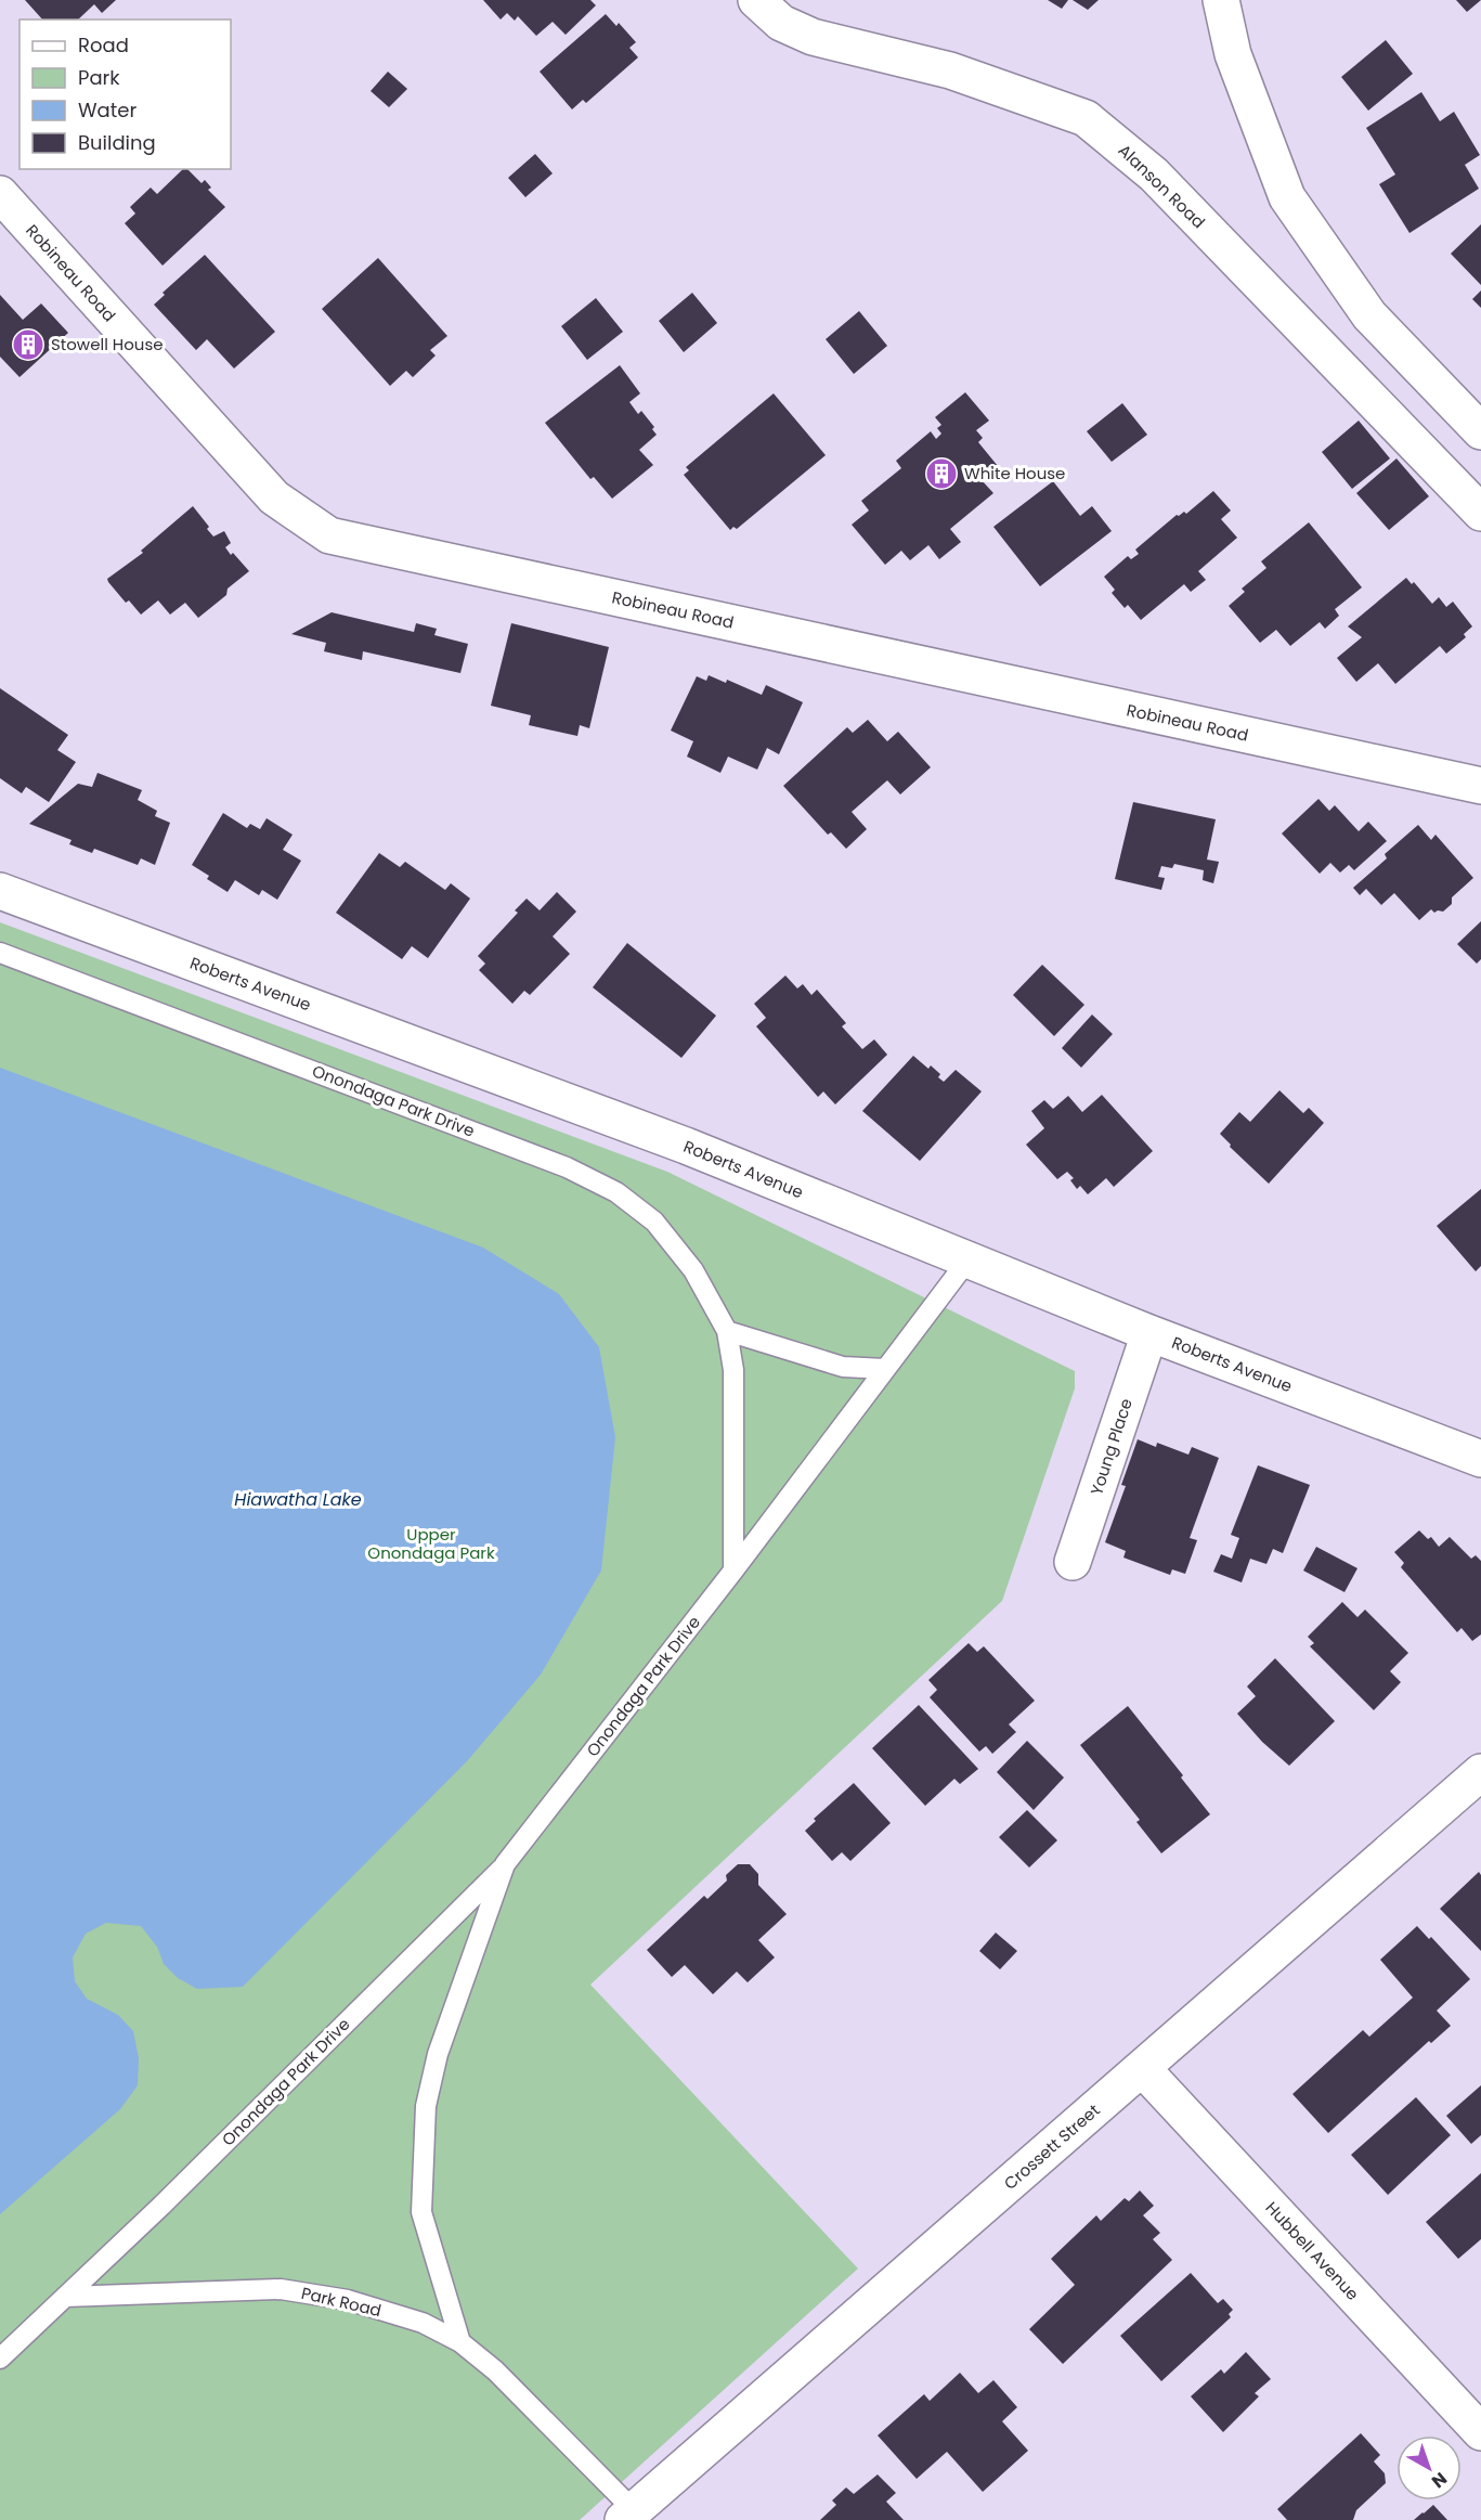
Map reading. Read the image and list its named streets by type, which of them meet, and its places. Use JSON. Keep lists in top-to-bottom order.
{
  "streets": {
    "street": [
      "Alanson Road",
      "Robineau Road",
      "Roberts Avenue",
      "Young Place",
      "Crossett Street",
      "Hubbell Avenue"
    ],
    "lane": ["Onondaga Park Drive", "Park Road"]
  },
  "crossings": [
    ["Roberts Avenue", "Onondaga Park Drive"],
    ["Roberts Avenue", "Young Place"],
    ["Onondaga Park Drive", "Park Road"],
    ["Crossett Street", "Hubbell Avenue"],
    ["Crossett Street", "Park Road"]
  ],
  "water": ["Hiawatha Lake"],
  "parks": ["Upper Onondaga Park"],
  "places": {
    "building": ["Stowell House", "White House"]
  },
  "legend": [
    "Road",
    "Park",
    "Water",
    "Building"
  ],
  "north": "bottom right"
}
